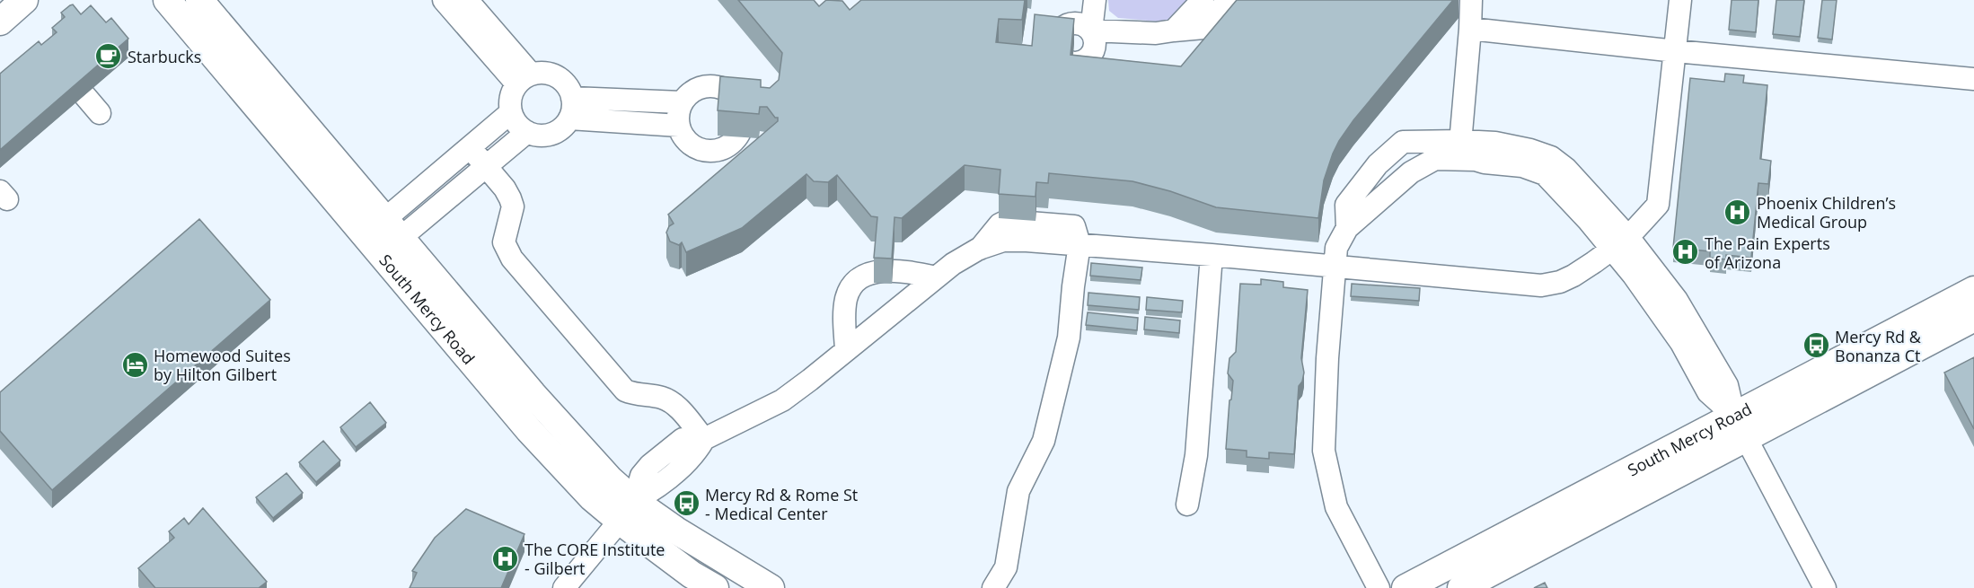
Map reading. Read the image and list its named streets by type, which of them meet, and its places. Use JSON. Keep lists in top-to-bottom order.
{
  "streets": {
    "main road": ["South Mercy Road"]
  },
  "places": {
    "cafe": ["Starbucks"],
    "hospital": ["Phoenix Children’s Medical Group", "The Pain Experts of Arizona", "The CORE Institute - Gilbert"],
    "bus stop": ["Mercy Rd & Bonanza Ct", "Mercy Rd & Rome St - Medical Center"],
    "hotel": ["Homewood Suites by Hilton Gilbert"]
  }
}
